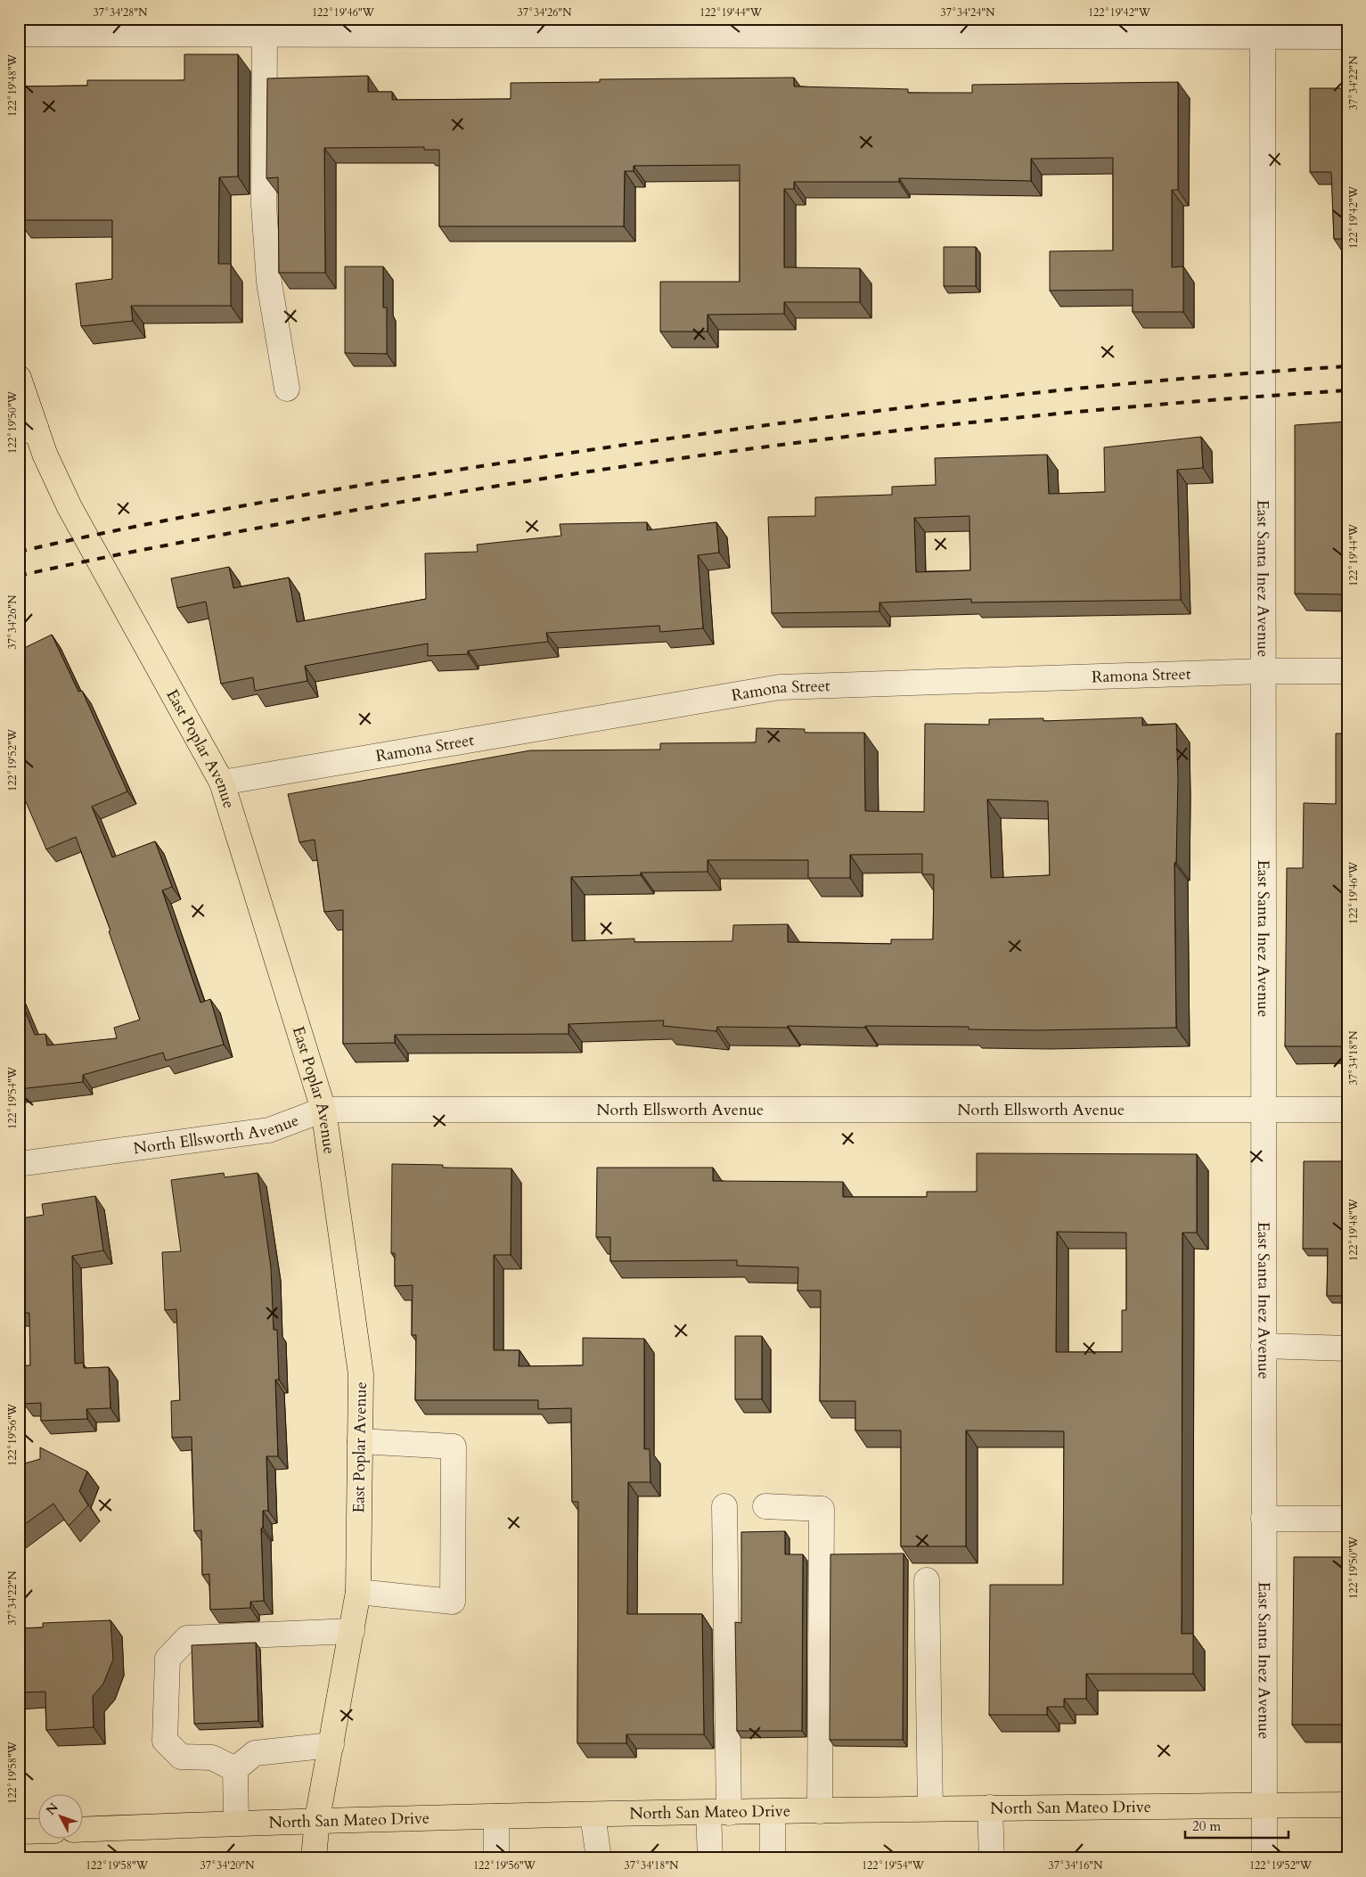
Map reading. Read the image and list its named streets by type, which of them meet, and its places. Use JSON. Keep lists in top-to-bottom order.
{
  "streets": {
    "main road": ["East Poplar Avenue", "North San Mateo Drive"],
    "street": ["East Santa Inez Avenue", "Ramona Street", "North Ellsworth Avenue"]
  },
  "crossings": [
    ["East Santa Inez Avenue", "Ramona Street"],
    ["East Santa Inez Avenue", "North Ellsworth Avenue"],
    ["East Santa Inez Avenue", "North San Mateo Drive"],
    ["Ramona Street", "East Poplar Avenue"],
    ["East Poplar Avenue", "North Ellsworth Avenue"],
    ["East Poplar Avenue", "North San Mateo Drive"]
  ],
  "scale_bar": "20 m",
  "north": "top left",
  "coordinates": [
    "37°34'28\"N",
    "122°19'46\"W",
    "37°34'26\"N",
    "122°19'44\"W",
    "37°34'24\"N",
    "122°19'42\"W",
    "37°34'22\"N",
    "122°19'48\"W",
    "122°19'50\"W",
    "122°19'52\"W",
    "37°34'18\"N",
    "122°19'54\"W",
    "122°19'56\"W",
    "122°19'58\"W",
    "37°34'20\"N",
    "37°34'16\"N"
  ]
}
